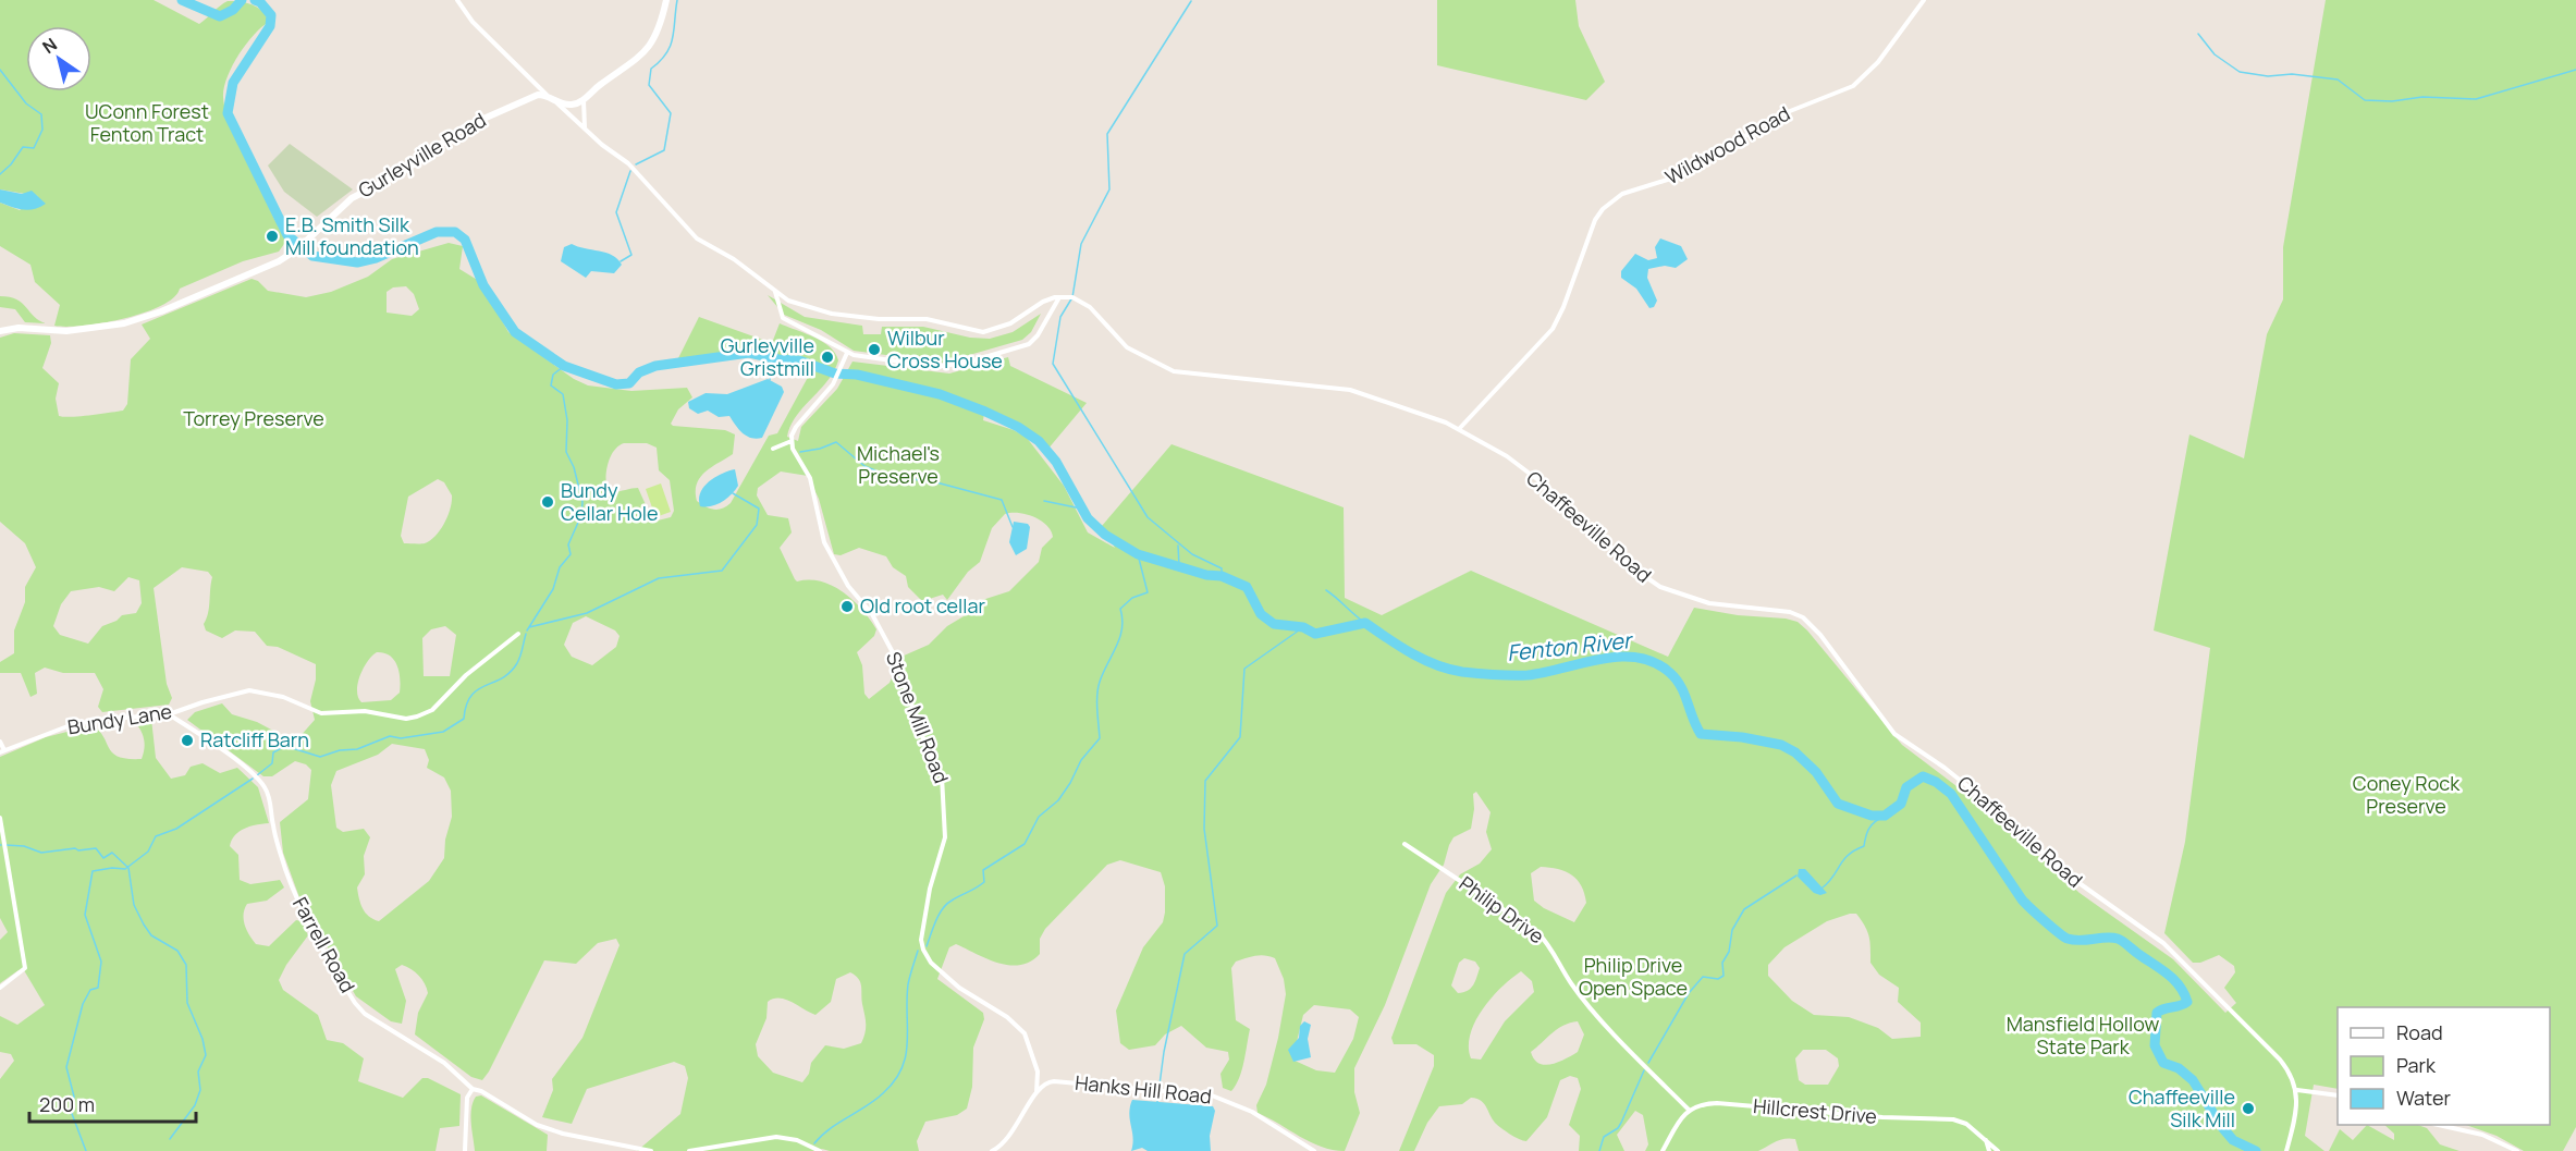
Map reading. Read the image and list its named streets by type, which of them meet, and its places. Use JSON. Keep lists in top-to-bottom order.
{
  "streets": {
    "street": [
      "Wildwood Road",
      "Gurleyville Road",
      "Chaffeeville Road",
      "Stone Mill Road",
      "Bundy Lane",
      "Philip Drive",
      "Farrell Road",
      "Hanks Hill Road",
      "Hillcrest Drive"
    ]
  },
  "crossings": [
    ["Wildwood Road", "Chaffeeville Road"],
    ["Stone Mill Road", "Hanks Hill Road"],
    ["Bundy Lane", "Farrell Road"],
    ["Philip Drive", "Hillcrest Drive"]
  ],
  "water": ["Fenton River"],
  "parks": [
    "UConn Forest Fenton Tract",
    "Torrey Preserve",
    "Michael's Preserve",
    "Coney Rock Preserve",
    "Philip Drive Open Space",
    "Mansfield Hollow State Park"
  ],
  "places": [
    "E.B. Smith Silk Mill foundation",
    "Wilbur Cross House",
    "Gurleyville Gristmill",
    "Bundy Cellar Hole",
    "Old root cellar",
    "Ratcliff Barn",
    "Chaffeeville Silk Mill"
  ],
  "legend": ["Road", "Park", "Water"],
  "scale_bar": "200 m",
  "north": "top left"
}
